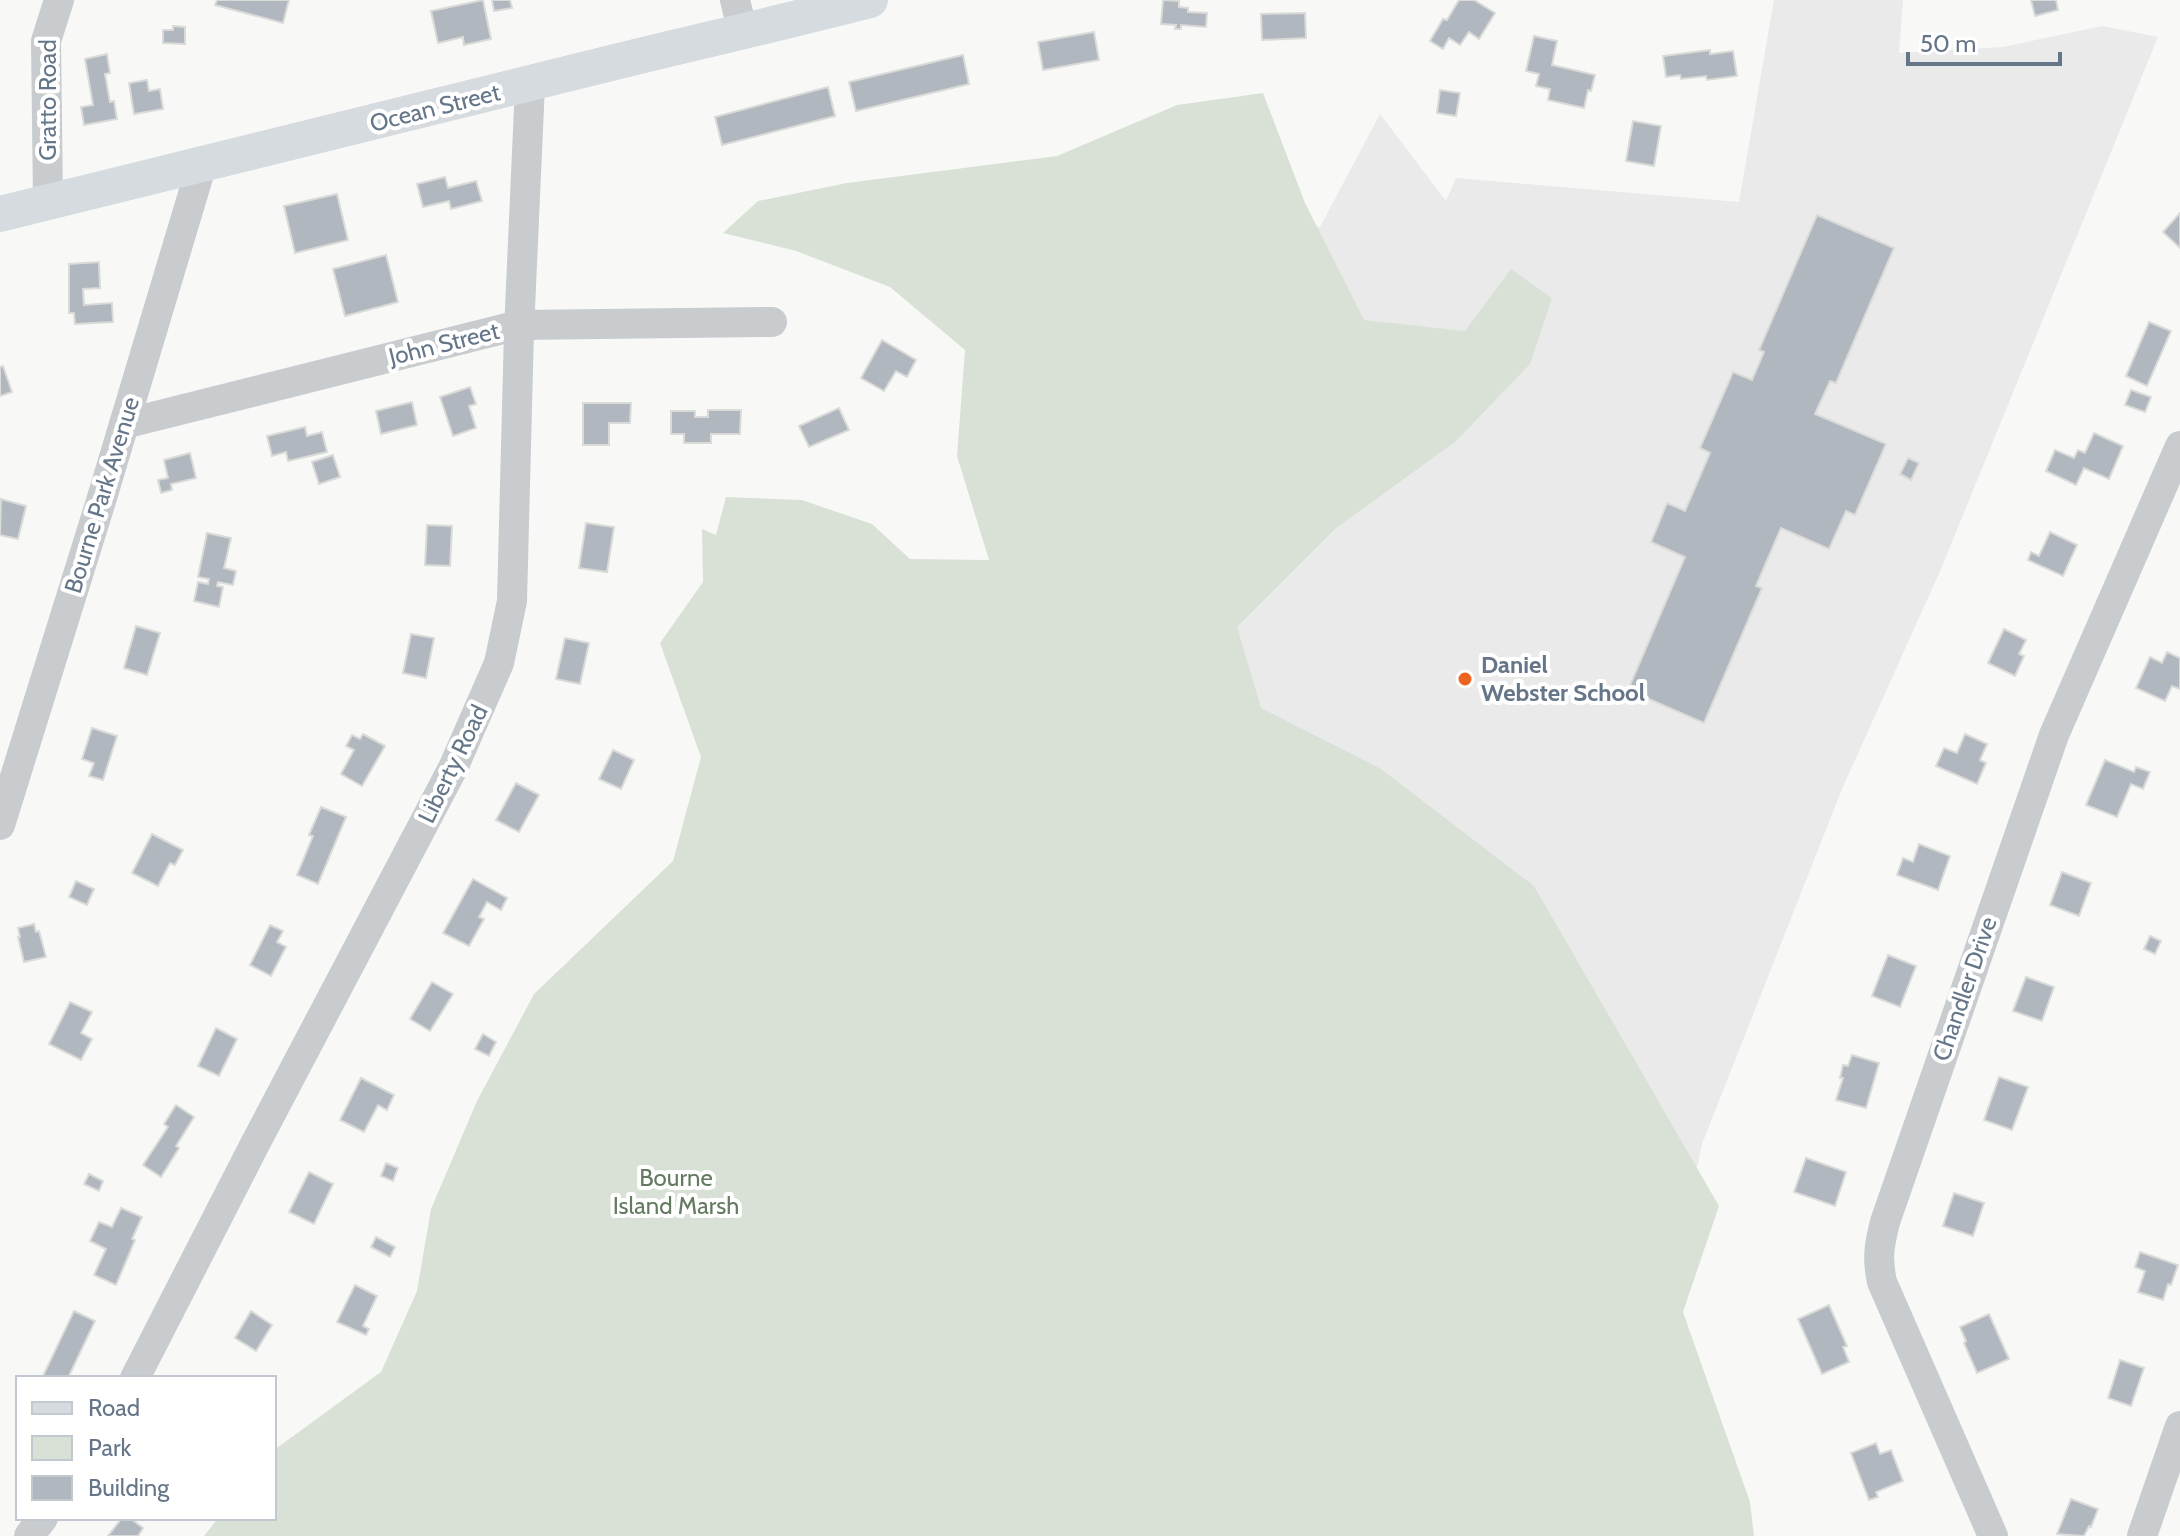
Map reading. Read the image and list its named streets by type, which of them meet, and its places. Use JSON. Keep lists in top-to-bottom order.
{
  "streets": {
    "main road": ["Ocean Street"],
    "street": [
      "Gratto Road",
      "John Street",
      "Bourne Park Avenue",
      "Liberty Road",
      "Chandler Drive"
    ]
  },
  "crossings": [
    ["Gratto Road", "Ocean Street"],
    ["Ocean Street", "Bourne Park Avenue"],
    ["Ocean Street", "Liberty Road"],
    ["John Street", "Bourne Park Avenue"],
    ["John Street", "Liberty Road"]
  ],
  "parks": ["Bourne Island Marsh"],
  "places": ["Daniel Webster School"],
  "legend": ["Road", "Park", "Building"],
  "scale_bar": "50 m"
}
